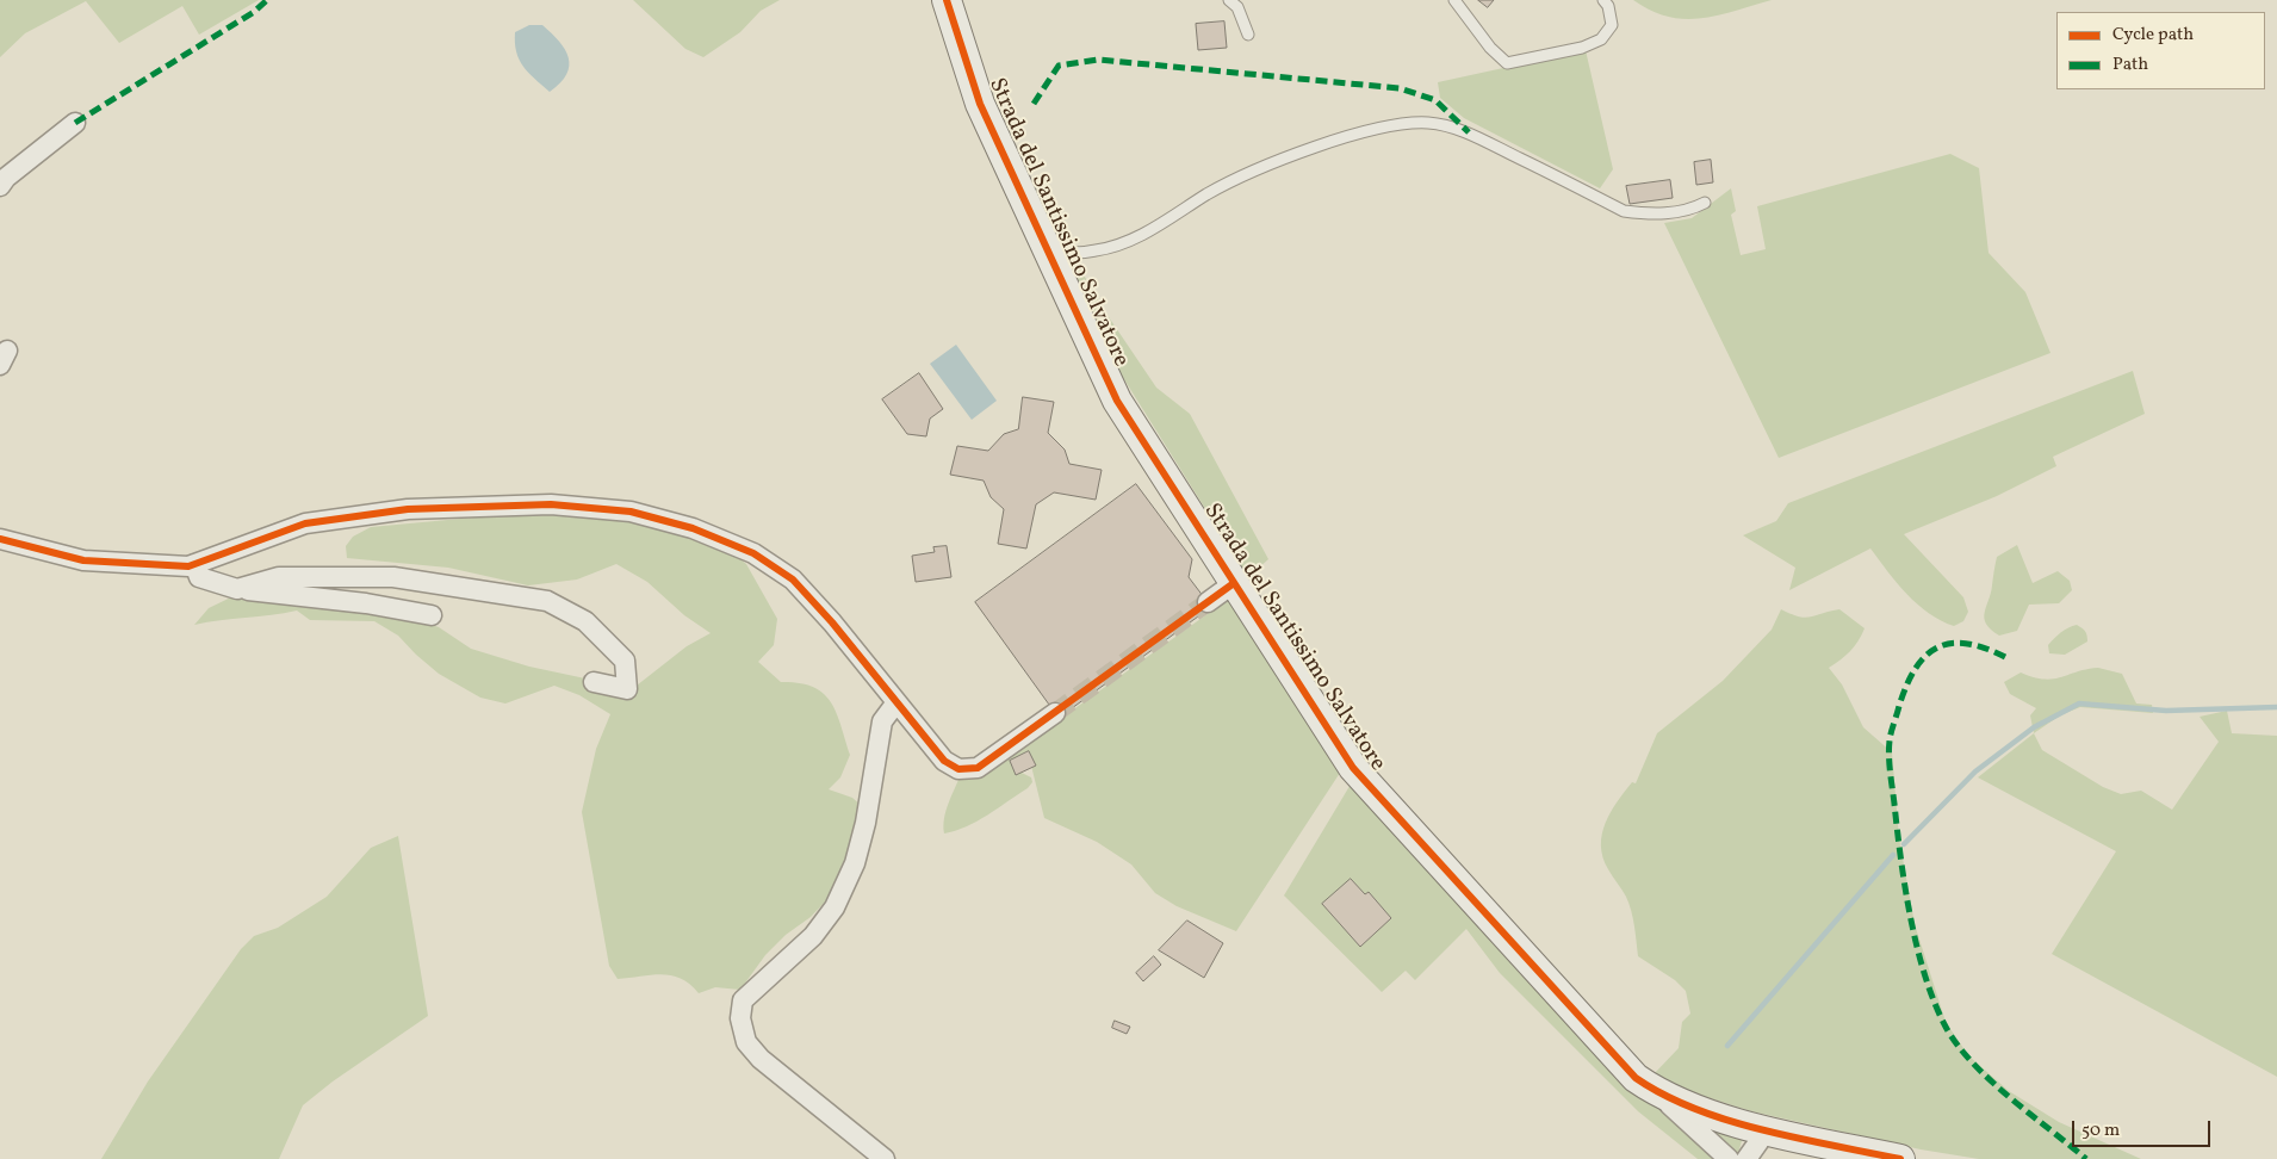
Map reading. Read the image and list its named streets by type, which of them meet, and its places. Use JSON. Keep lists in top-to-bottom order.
{
  "streets": {
    "street": ["Strada del Santissimo Salvatore"]
  },
  "legend": ["Cycle path", "Path"],
  "scale_bar": "50 m"
}
